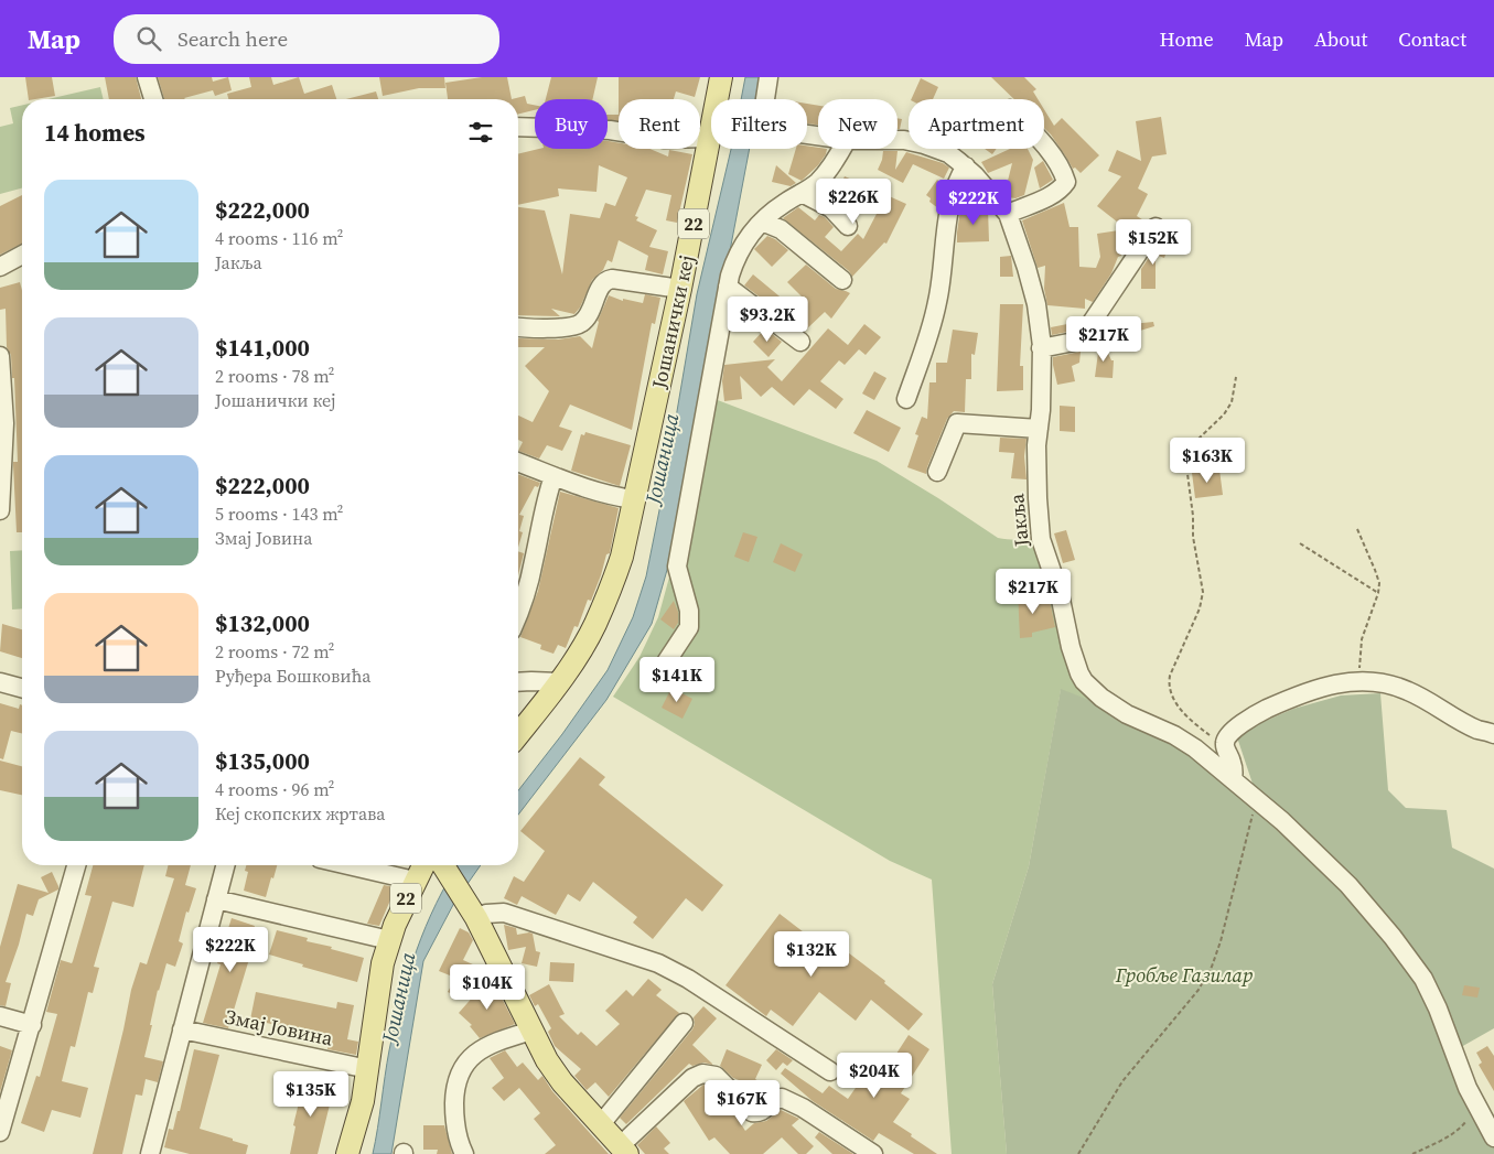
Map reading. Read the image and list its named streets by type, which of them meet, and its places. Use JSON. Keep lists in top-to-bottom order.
{
  "streets": {
    "main road": ["22", "Јошанички кеј"],
    "street": ["Јакља", "Змај Јовина"]
  },
  "crossings": [
    ["22", "Змај Јовина"]
  ],
  "water": ["Јошаница"],
  "parks": ["Гробље Газилар"],
  "page": {
    "header": "Map",
    "search": "Search here",
    "nav": [
      "Home",
      "Map",
      "About",
      "Contact"
    ],
    "chip": [
      "Buy",
      "Rent",
      "Filters",
      "New",
      "Apartment"
    ],
    "heading": "14 homes",
    "list": [
      {
        "name": "$222,000",
        "note": "4 rooms · 116 m² · Јакља"
      },
      {
        "name": "$141,000",
        "note": "2 rooms · 78 m² · Јошанички кеј"
      },
      {
        "name": "$222,000",
        "note": "5 rooms · 143 m² · Змај Јовина"
      },
      {
        "name": "$132,000",
        "note": "2 rooms · 72 m² · Руђера Бошковића"
      },
      {
        "name": "$135,000",
        "note": "4 rooms · 96 m² · Кеј скопских жртава"
      }
    ],
    "price": [
      "$226K",
      "$222K",
      "$152K",
      "$93.2K",
      "$217K",
      "$163K",
      "$217K",
      "$141K",
      "$222K",
      "$132K",
      "$104K",
      "$204K",
      "$135K",
      "$167K"
    ]
  }
}
